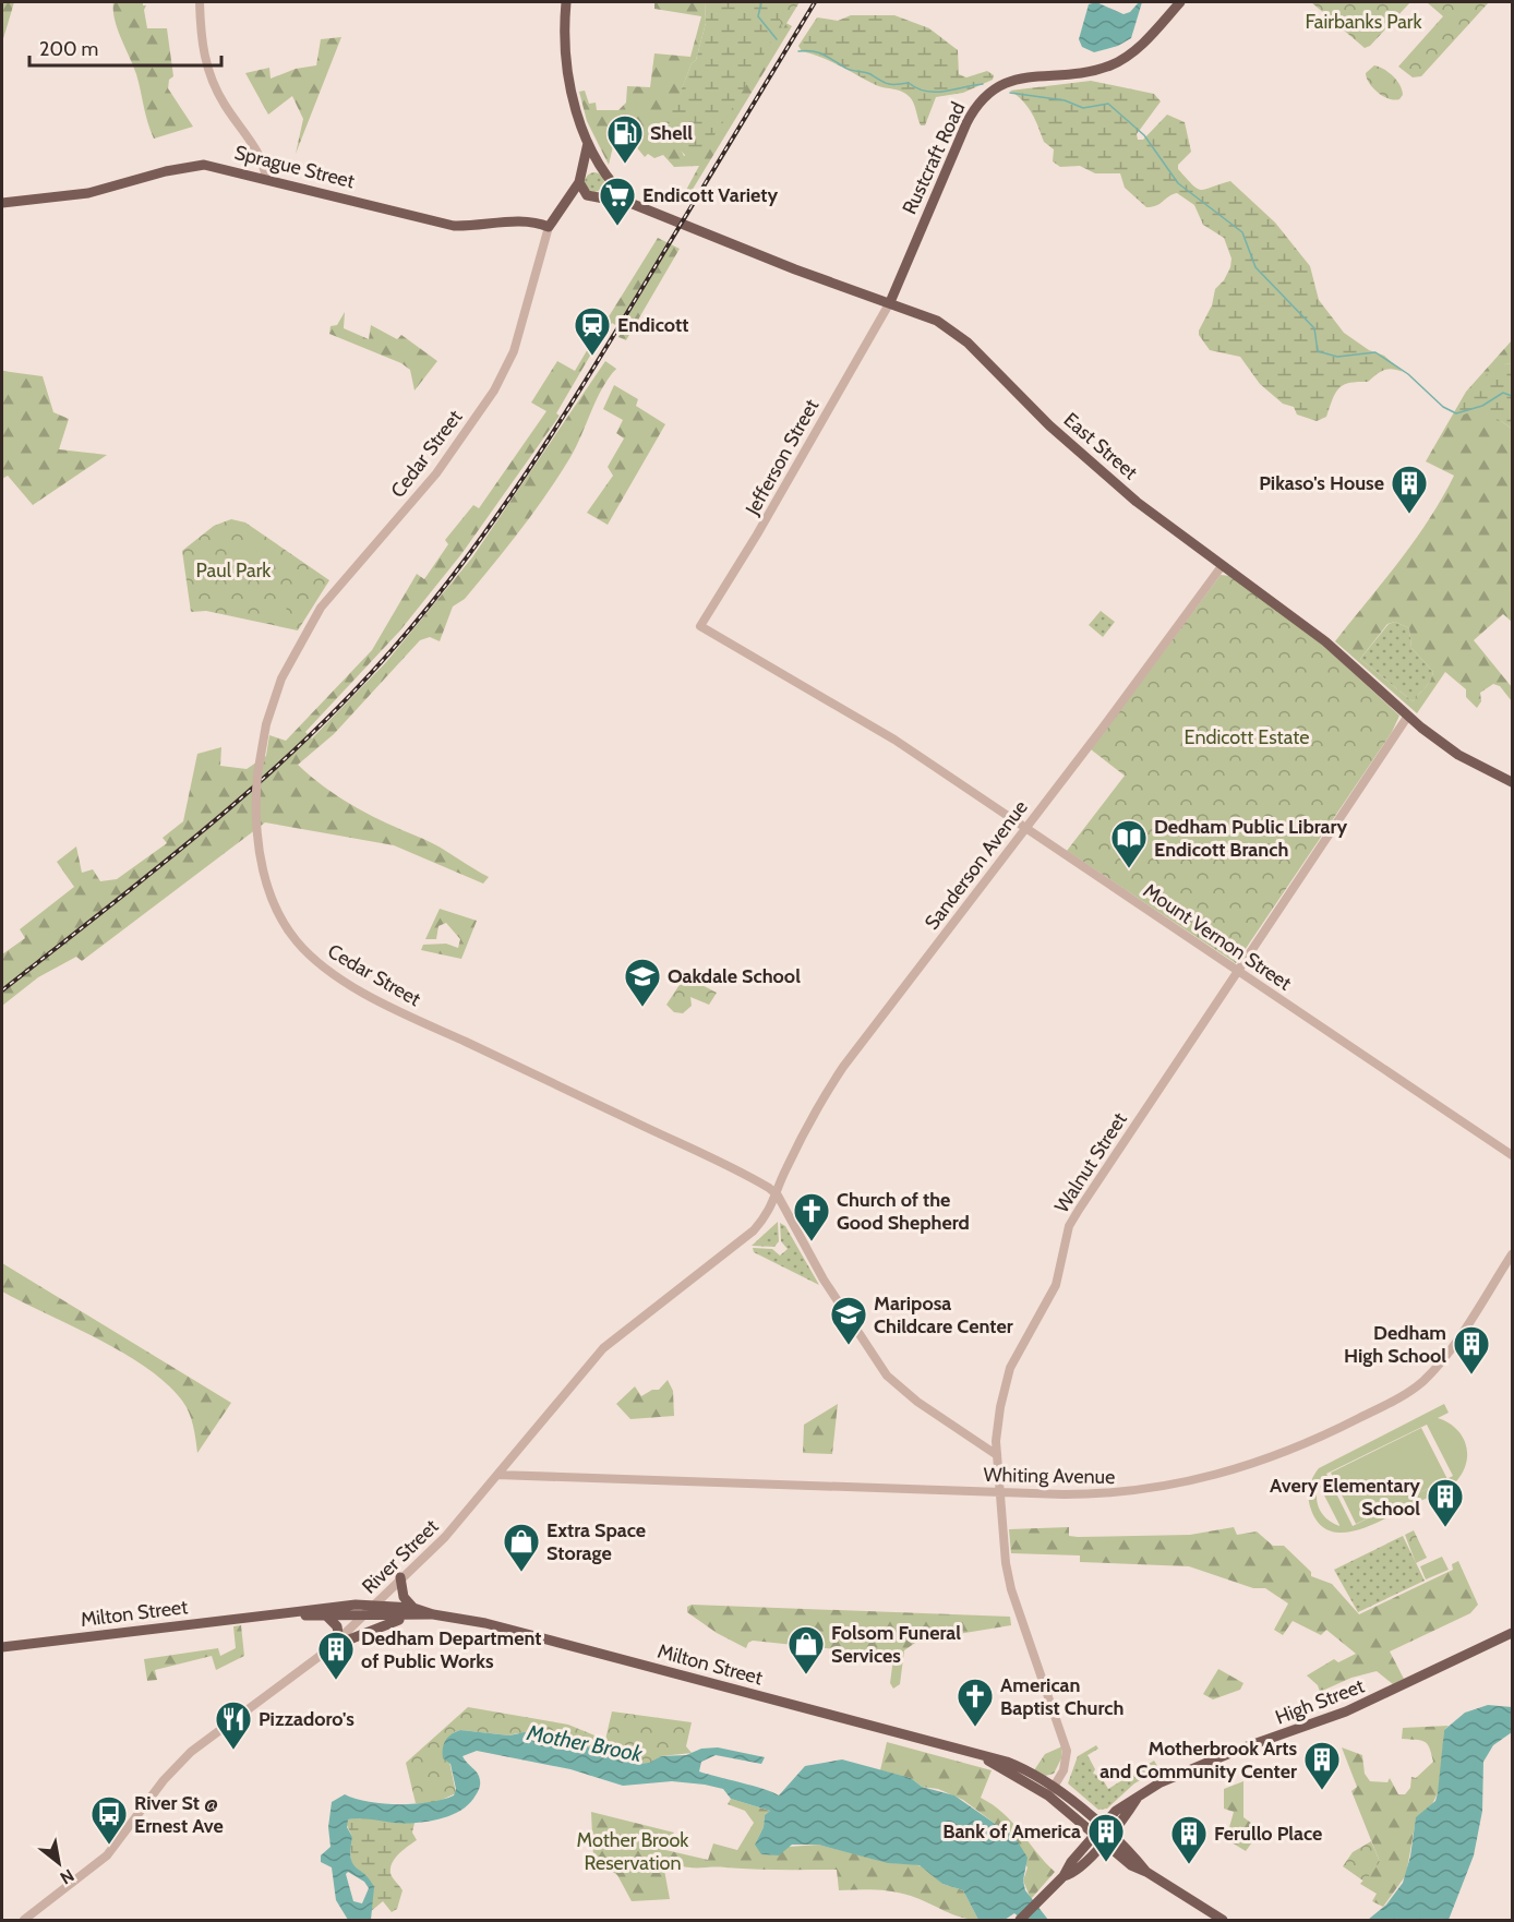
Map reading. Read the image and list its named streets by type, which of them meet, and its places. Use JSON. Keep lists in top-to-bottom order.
{
  "streets": {
    "main road": [
      "Rustcraft Road",
      "Sprague Street",
      "East Street",
      "Milton Street",
      "High Street"
    ],
    "street": [
      "Cedar Street",
      "Jefferson Street",
      "Sanderson Avenue",
      "Mount Vernon Street",
      "Walnut Street",
      "Whiting Avenue",
      "River Street"
    ]
  },
  "crossings": [
    ["Rustcraft Road", "East Street"],
    ["Rustcraft Road", "Jefferson Street"],
    ["Sprague Street", "Cedar Street"],
    ["East Street", "Jefferson Street"],
    ["East Street", "Sanderson Avenue"],
    ["East Street", "Walnut Street"],
    ["Cedar Street", "Sanderson Avenue"],
    ["Cedar Street", "River Street"],
    ["Jefferson Street", "Mount Vernon Street"],
    ["Sanderson Avenue", "Mount Vernon Street"],
    ["Sanderson Avenue", "River Street"],
    ["Mount Vernon Street", "Walnut Street"],
    ["Walnut Street", "Whiting Avenue"],
    ["Walnut Street", "Milton Street"],
    ["Whiting Avenue", "River Street"],
    ["River Street", "Milton Street"],
    ["Milton Street", "High Street"]
  ],
  "water": ["Mother Brook"],
  "parks": [
    "Fairbanks Park",
    "Paul Park",
    "Endicott Estate",
    "Mother Brook Reservation"
  ],
  "places": {
    "fuel station": ["Shell"],
    "supermarket": ["Endicott Variety"],
    "station": ["Endicott"],
    "building": [
      "Pikaso's House",
      "Dedham High School",
      "Avery Elementary School",
      "Dedham Department of Public Works",
      "Motherbrook Arts and Community Center",
      "Bank of America",
      "Ferullo Place"
    ],
    "library": ["Dedham Public Library Endicott Branch"],
    "school or university": ["Oakdale School", "Mariposa Childcare Center"],
    "church": ["Church of the Good Shepherd", "American Baptist Church"],
    "shop": ["Extra Space Storage", "Folsom Funeral Services"],
    "restaurant": ["Pizzadoro's"],
    "bus stop": ["River St @ Ernest Ave"]
  },
  "scale_bar": "200 m",
  "north": "bottom right"
}
